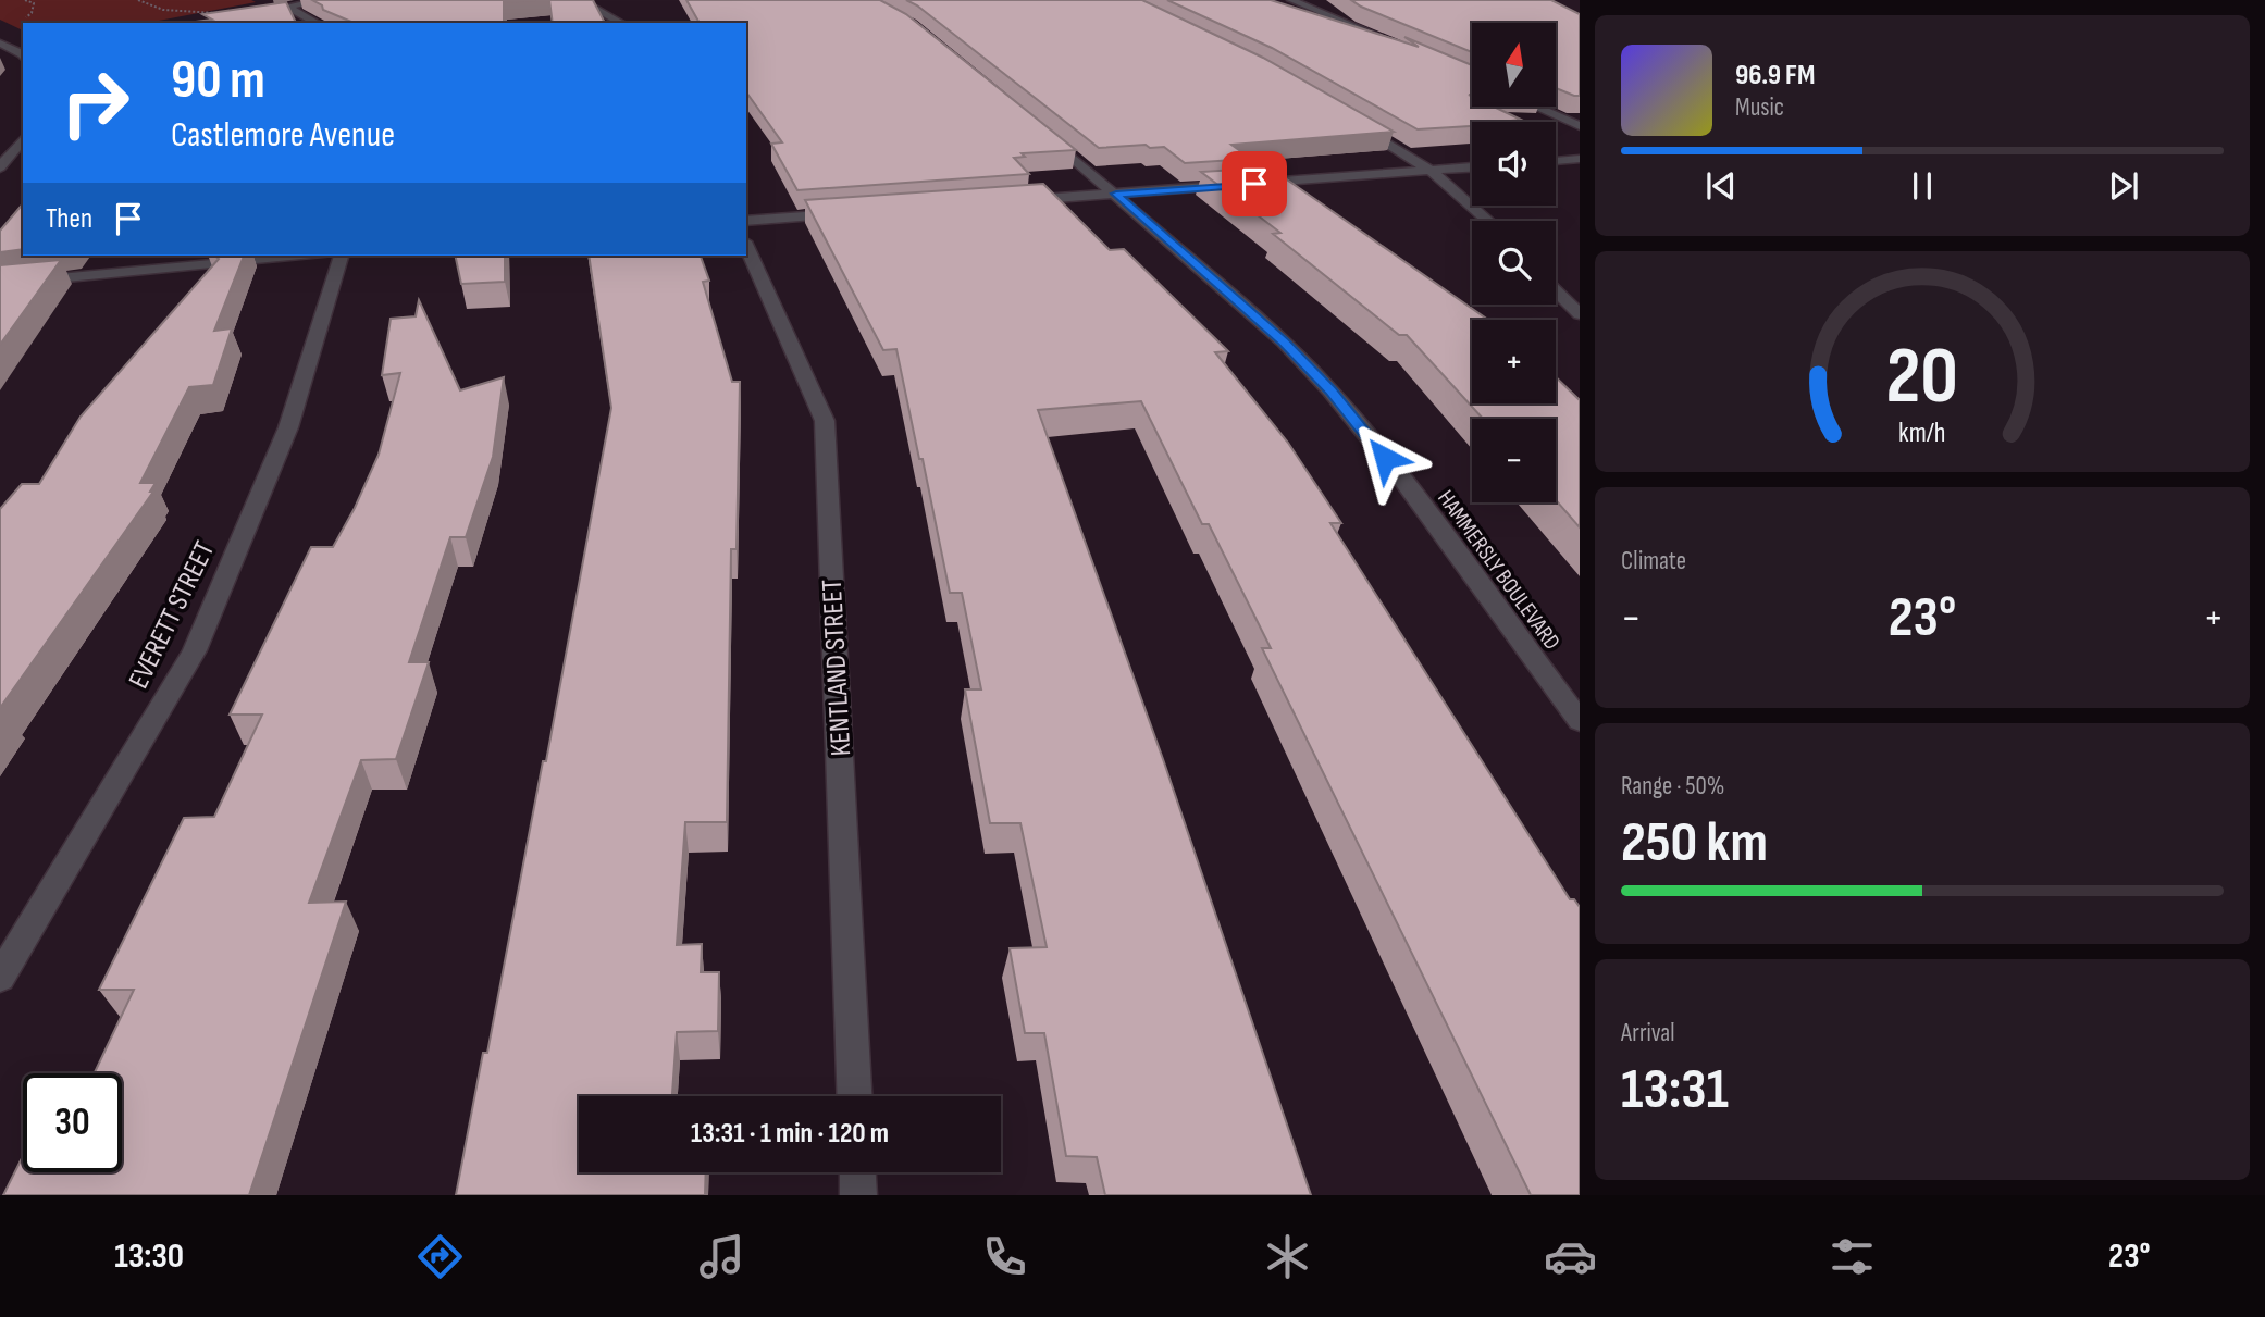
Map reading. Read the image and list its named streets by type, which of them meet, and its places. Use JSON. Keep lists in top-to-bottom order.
{
  "streets": {
    "street": ["HAMMERSLY BOULEVARD", "EVERETT STREET", "KENTLAND STREET"]
  },
  "north": "top",
  "page": {
    "map_buttons": ["+", "−"],
    "turn": ["90 m", "Castlemore Avenue"],
    "song": ["96.9 FM", "Music"],
    "then": "Then",
    "tile": [
      "Climate",
      ["Range · 50%", "250 km"],
      ["Arrival", "13:31"]
    ],
    "heat": ["−", "23°", "+"],
    "limit": "30",
    "trip": "13:31 · 1 min · 120 m",
    "tabs": ["13:30", "23°"],
    "gauge": ["20", "km/h"]
  }
}
